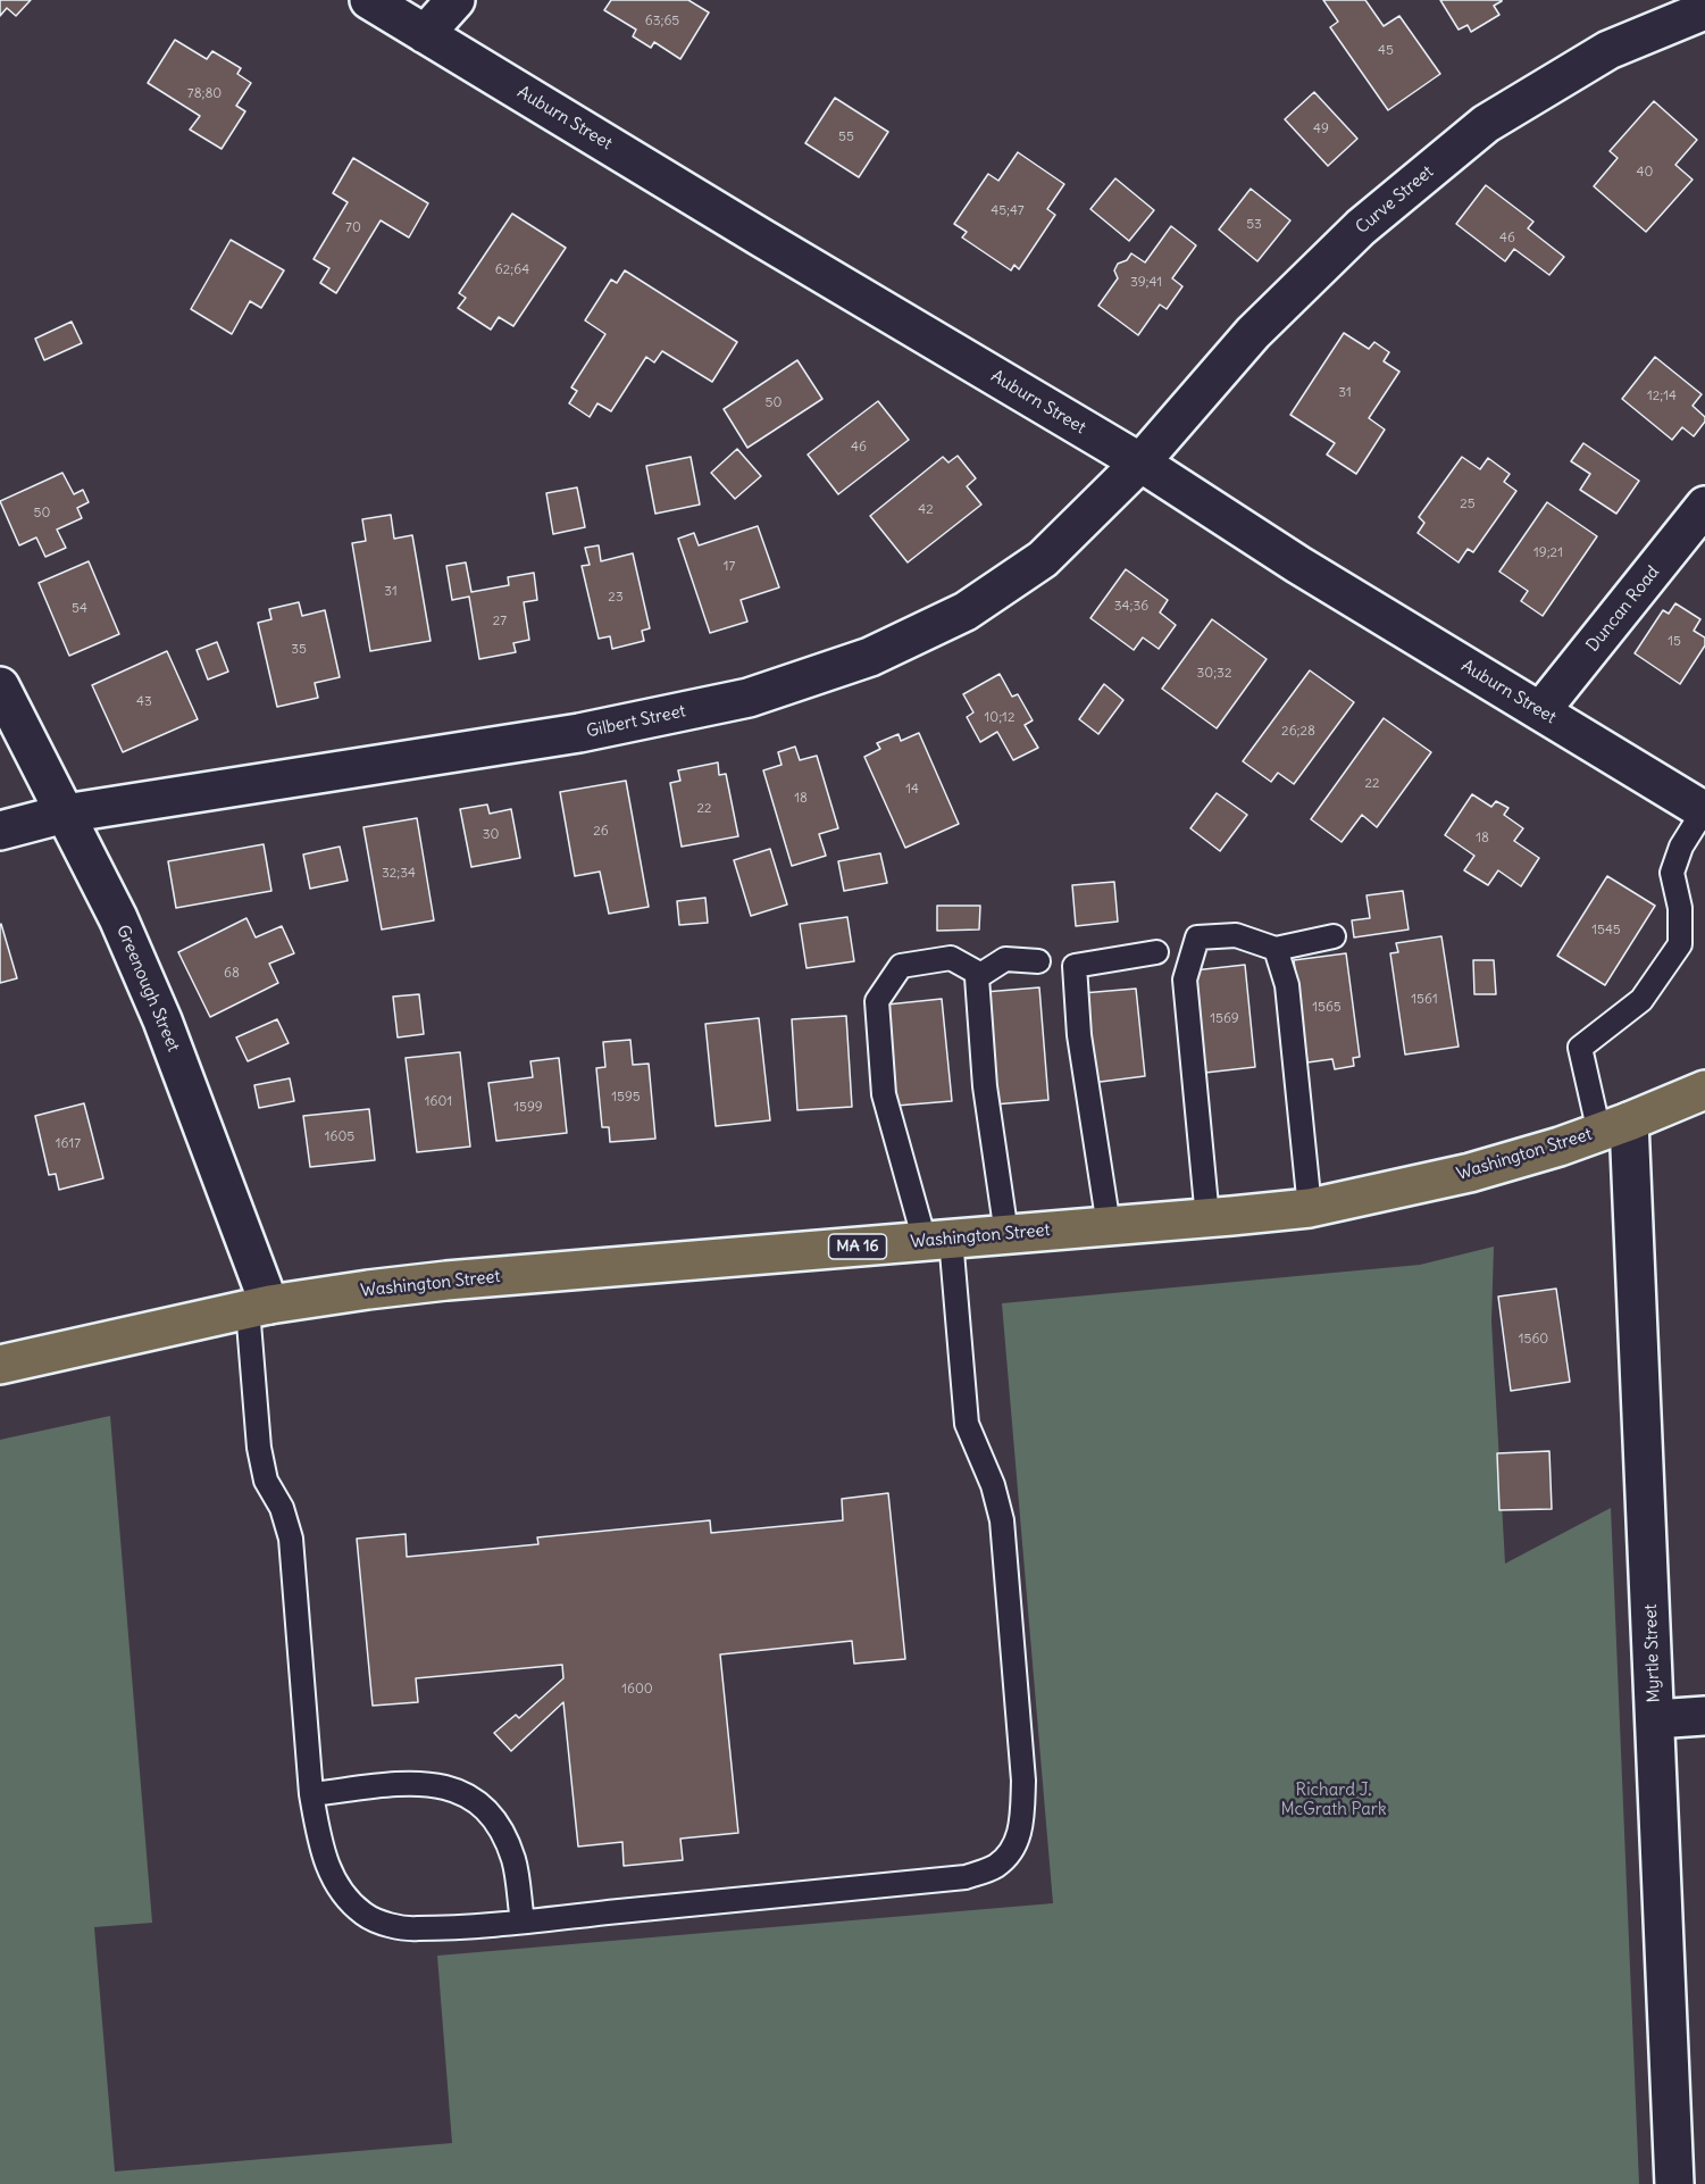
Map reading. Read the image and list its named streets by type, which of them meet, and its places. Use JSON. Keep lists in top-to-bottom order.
{
  "streets": {
    "main road": ["Washington Street", "MA 16"],
    "street": [
      "Auburn Street",
      "Curve Street",
      "Duncan Road",
      "Gilbert Street",
      "Greenough Street",
      "Myrtle Street"
    ]
  },
  "crossings": [
    ["Auburn Street", "Curve Street"],
    ["Auburn Street", "Duncan Road"],
    ["Auburn Street", "Gilbert Street"],
    ["Curve Street", "Gilbert Street"],
    ["Gilbert Street", "Greenough Street"],
    ["Greenough Street", "Washington Street"],
    ["Washington Street", "Myrtle Street"]
  ],
  "parks": ["Richard J. McGrath Park"],
  "house_numbers": [
    "63;65",
    "45",
    "78;80",
    "49",
    "55",
    "40",
    "45;47",
    "53",
    "70",
    "46",
    "62;64",
    "39;41",
    "31",
    "12;14",
    "50",
    "46",
    "25",
    "42",
    "50",
    "19;21",
    "17",
    "31",
    "23",
    "34;36",
    "54",
    "27",
    "15",
    "35",
    "30;32",
    "43",
    "10;12",
    "26;28",
    "22",
    "14",
    "18",
    "22",
    "26",
    "30",
    "18",
    "32;34",
    "1545",
    "68",
    "1561",
    "1565",
    "1569",
    "1595",
    "1601",
    "1599",
    "1605",
    "1617",
    "1560",
    "1600"
  ]
}
